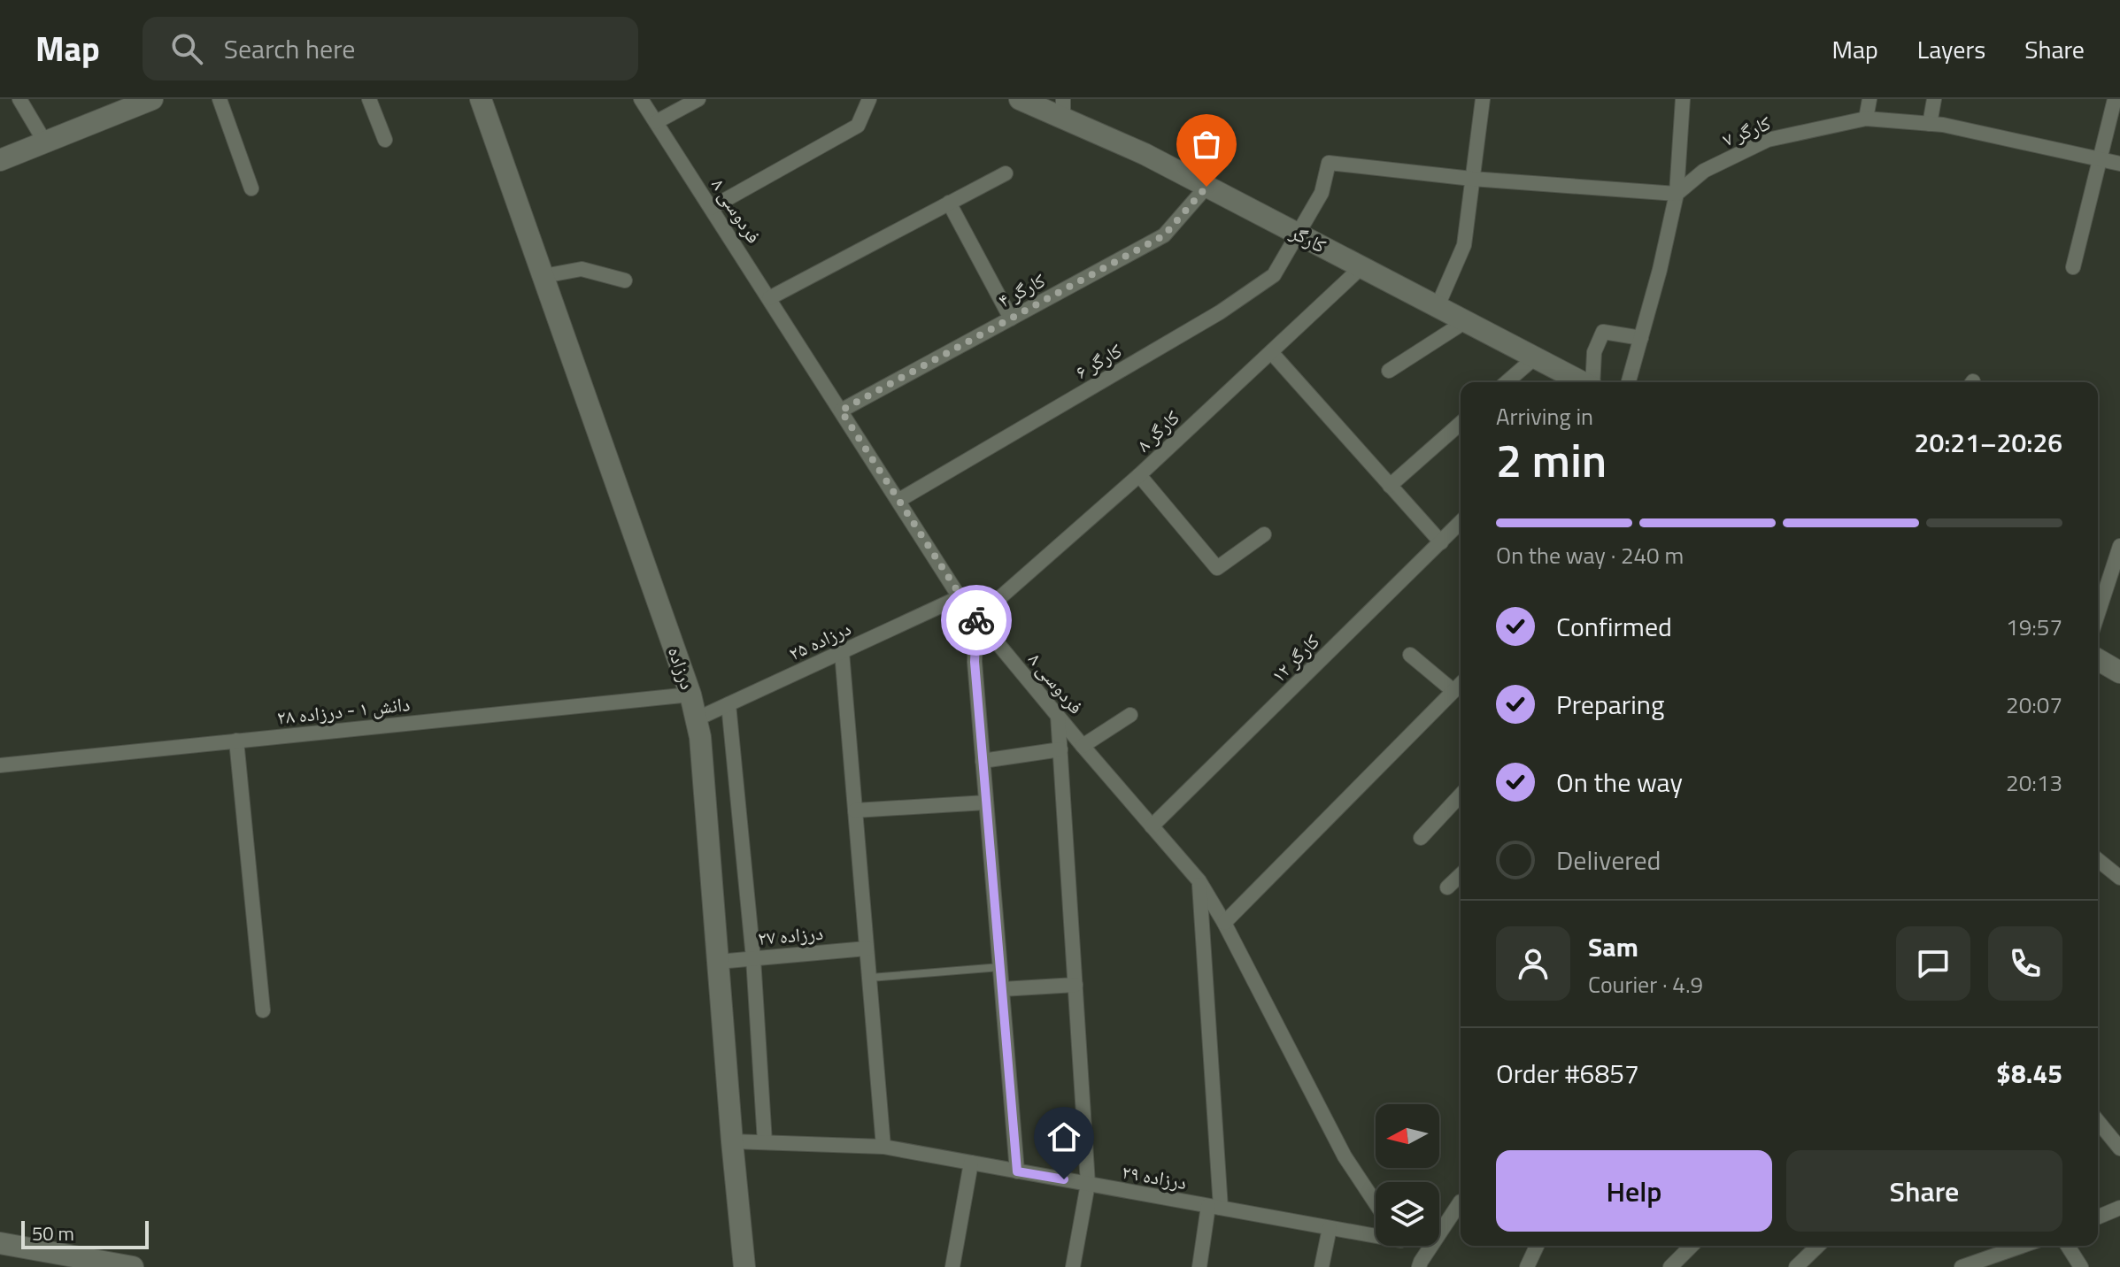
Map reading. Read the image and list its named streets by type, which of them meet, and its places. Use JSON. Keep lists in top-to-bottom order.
{
  "streets": {
    "main road": ["کارگر", "درزاده"],
    "street": [
      "کارگر ۷",
      "فردوسی ۸",
      "کارگر ۴",
      "کارگر ۶",
      "کارگر ۸",
      "درزاده ۲۵",
      "کارگر ۱۲",
      "دانش ۱ - درزاده ۲۸",
      "درزاده ۲۷",
      "درزاده ۲۹"
    ]
  },
  "crossings": [
    ["فردوسی ۸", "کارگر ۴"],
    ["فردوسی ۸", "کارگر ۶"],
    ["فردوسی ۸", "کارگر ۸"],
    ["فردوسی ۸", "درزاده ۲۵"],
    ["فردوسی ۸", "کارگر ۱۲"],
    ["کارگر", "کارگر ۴"],
    ["کارگر", "کارگر ۶"],
    ["کارگر", "کارگر ۸"],
    ["درزاده ۲۵", "درزاده"],
    ["درزاده", "دانش ۱ - درزاده ۲۸"],
    ["درزاده", "درزاده ۲۷"],
    ["درزاده", "درزاده ۲۹"]
  ],
  "scale_bar": "50 m",
  "north": "left",
  "page": {
    "header": "Map",
    "search": "Search here",
    "nav": ["Map", "Layers", "Share"],
    "heading": ["2 min", "Arriving in", "20:21–20:26"],
    "panel": [
      "Sam",
      "Courier · 4.9",
      "Order #6857",
      "$8.45"
    ],
    "bar": "On the way · 240 m",
    "list": [
      ["Confirmed", "19:57"],
      ["Preparing", "20:07"],
      ["On the way", "20:13"],
      "Delivered"
    ],
    "buttons": ["Help", "Share"],
    "scale": "50 m"
  }
}
